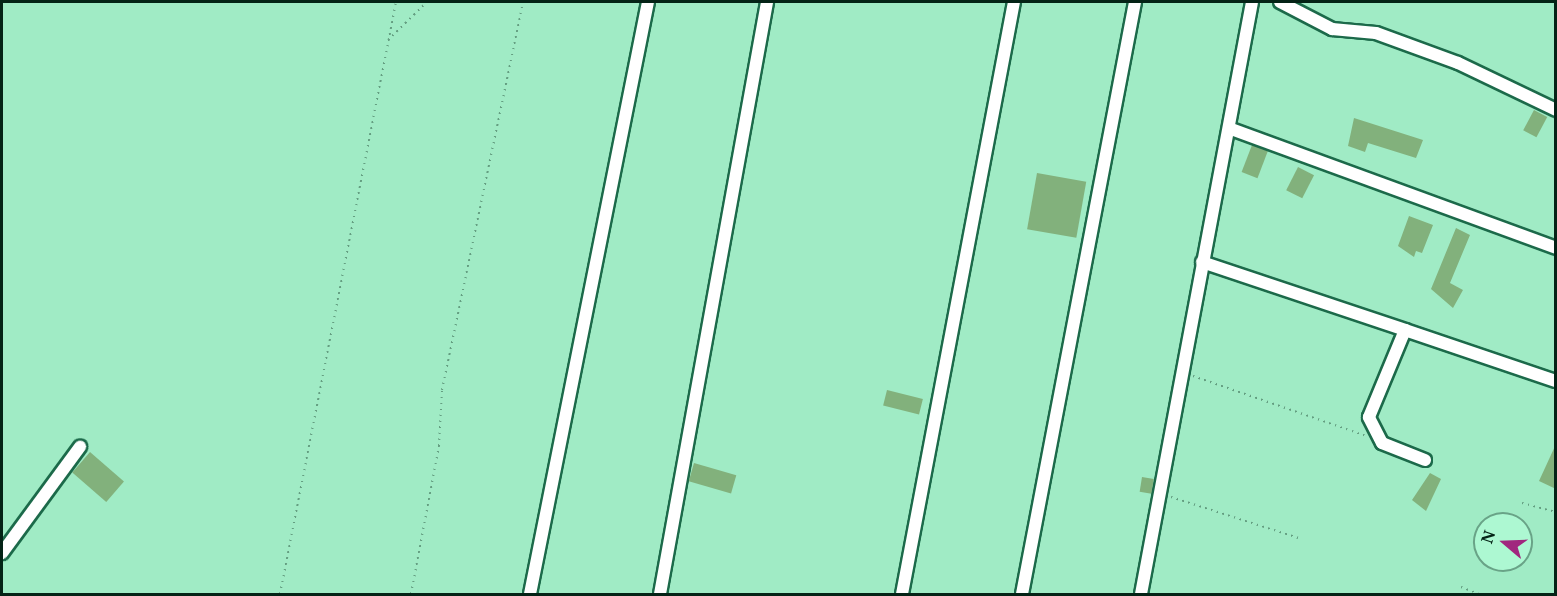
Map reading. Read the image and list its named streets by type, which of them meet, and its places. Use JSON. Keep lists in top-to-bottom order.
{
  "north": "left"
}
